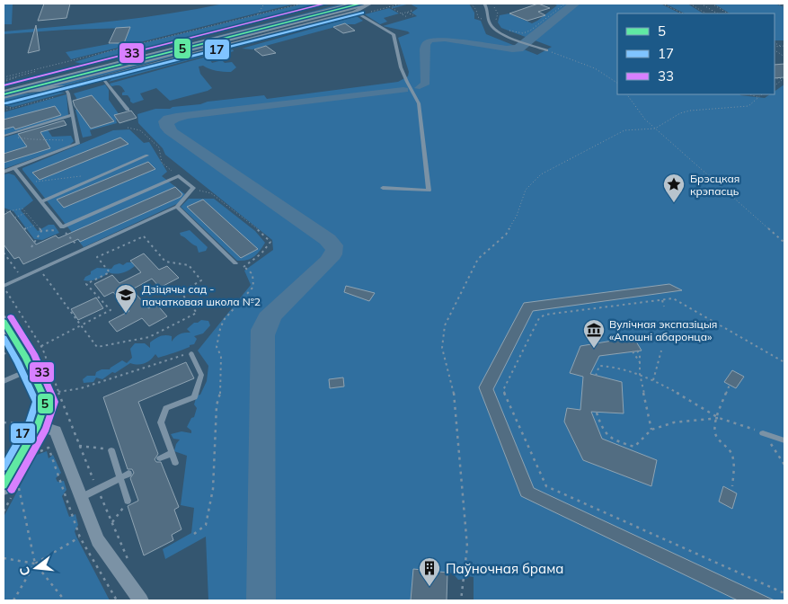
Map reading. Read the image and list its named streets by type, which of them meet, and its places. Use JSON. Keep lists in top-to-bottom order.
{
  "places": {
    "place": ["Брэсцкая крэпасць"],
    "school or university": ["Дзіцячы сад - пачатковая школа №2"],
    "museum": ["Вулічная экспазіцыя «Апошні абаронца»"],
    "building": ["Паўночная брама"]
  },
  "lines": ["transit line 5", "transit line 33", "transit line 17"],
  "legend": ["5", "17", "33"],
  "north": "left"
}
